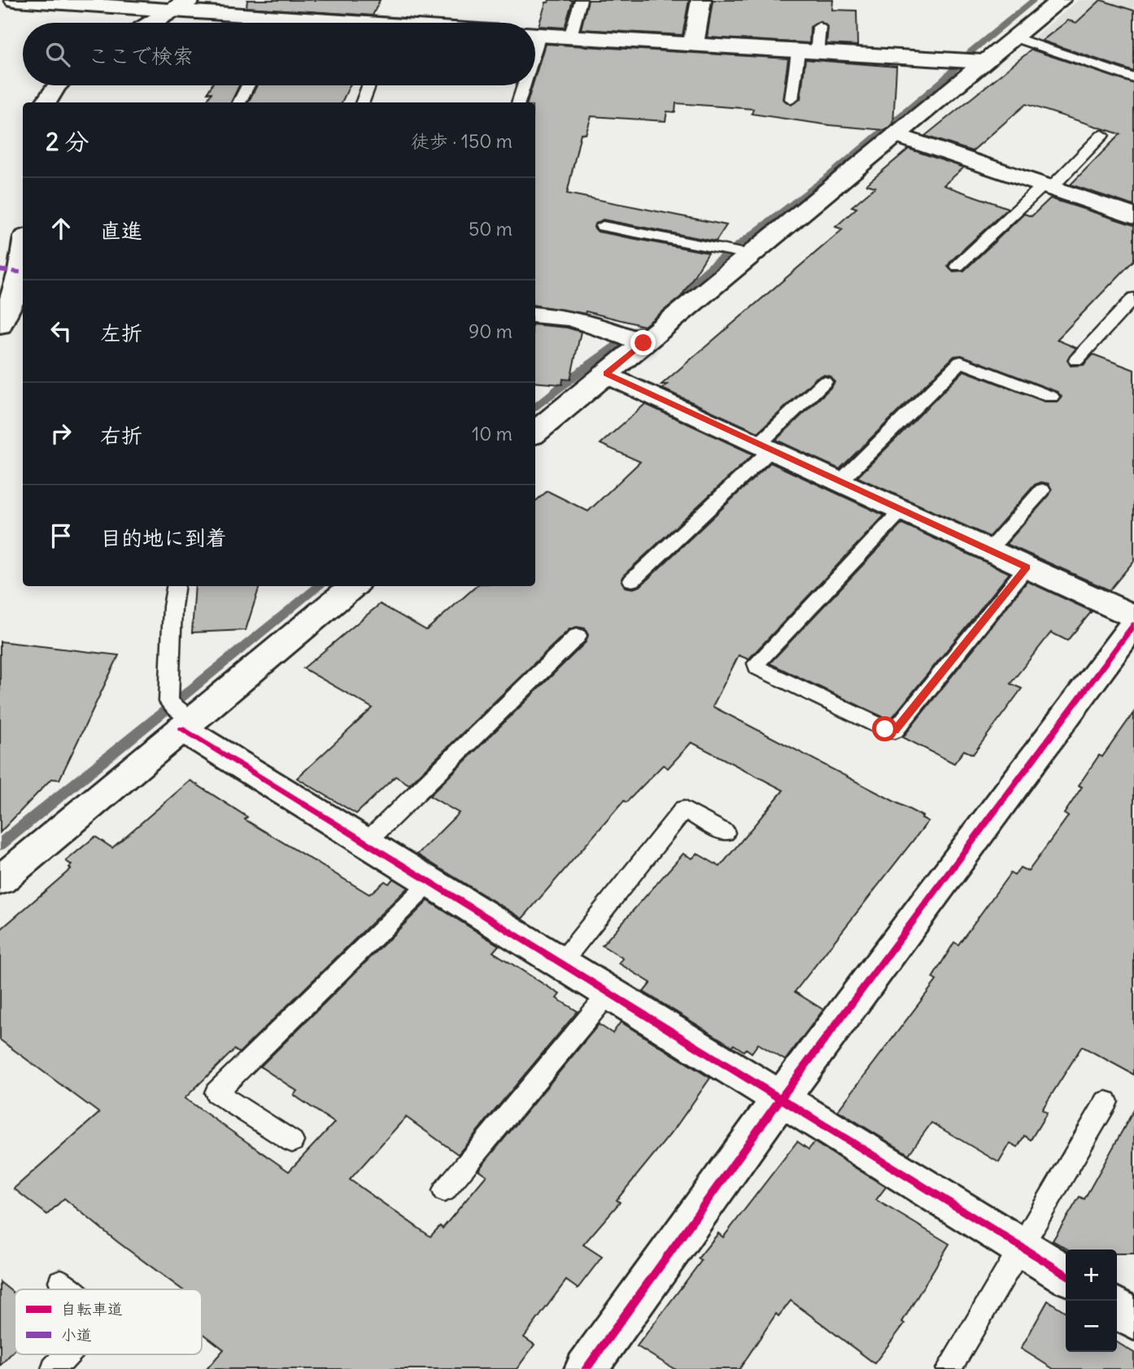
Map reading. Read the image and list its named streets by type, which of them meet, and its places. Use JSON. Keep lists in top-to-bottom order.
{
  "legend": ["自転車道", "小道"],
  "page": {
    "search": "ここで検索",
    "heading": ["2 分", "徒歩 · 150 m"],
    "list": [
      ["直進", "50 m"],
      ["左折", "90 m"],
      ["右折", "10 m"],
      "目的地に到着"
    ],
    "map_buttons": ["+", "−"]
  }
}
